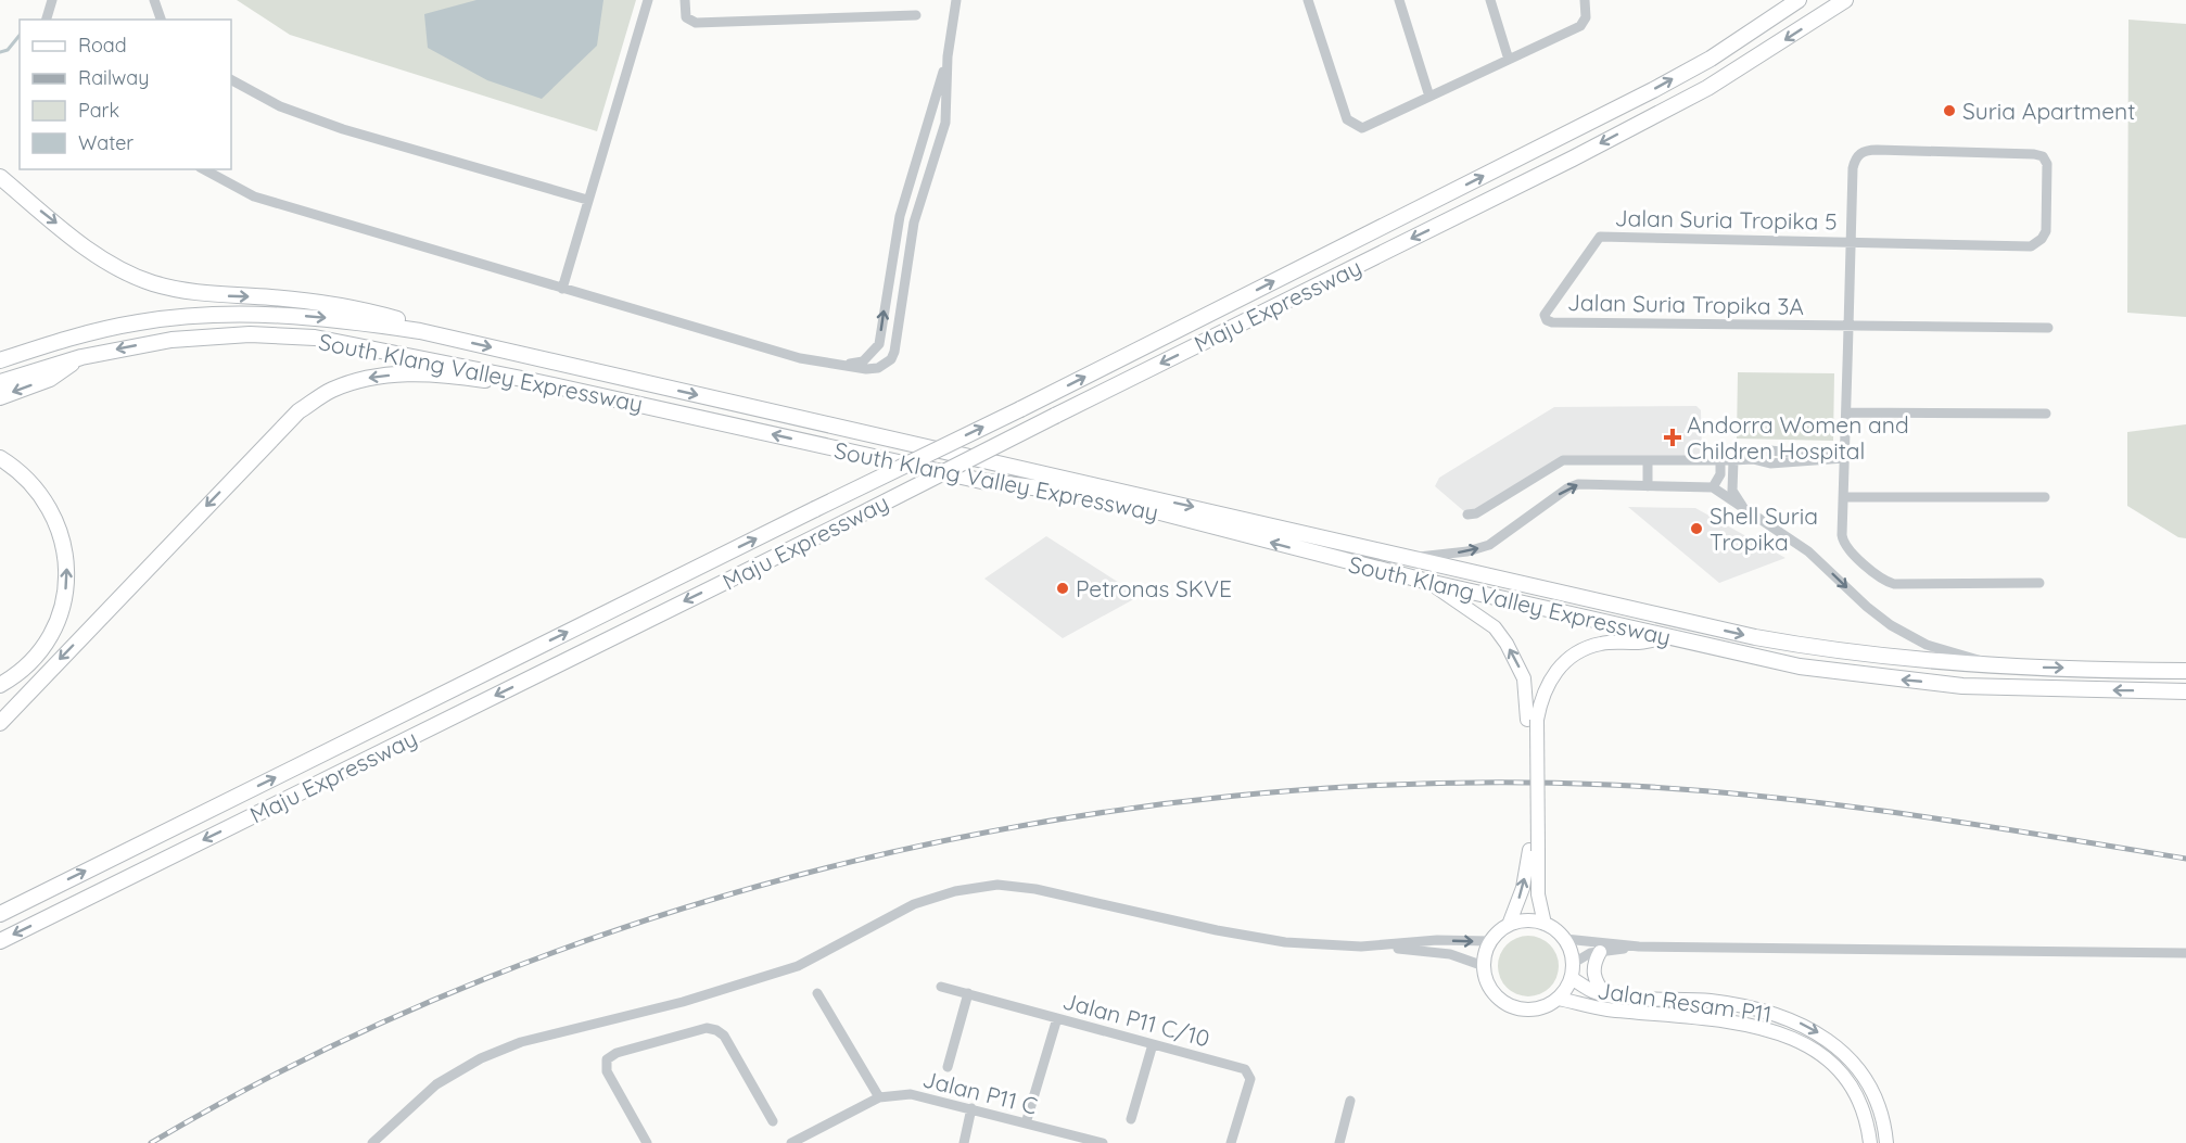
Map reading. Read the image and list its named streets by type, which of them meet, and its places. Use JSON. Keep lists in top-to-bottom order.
{
  "streets": {
    "highway": ["Maju Expressway", "South Klang Valley Expressway"],
    "main road": ["Jalan Resam P11"],
    "street": [
      "Jalan Suria Tropika 5",
      "Jalan Suria Tropika 3A",
      "Jalan P11 C/10",
      "Jalan P11 C"
    ]
  },
  "crossings": [
    ["Jalan Suria Tropika 5", "Jalan Suria Tropika 3A"]
  ],
  "places": {
    "other": ["Suria Apartment", "Shell Suria Tropika", "Petronas SKVE"],
    "health": ["Andorra Women and Children Hospital"]
  },
  "legend": [
    "Road",
    "Railway",
    "Park",
    "Water"
  ]
}
